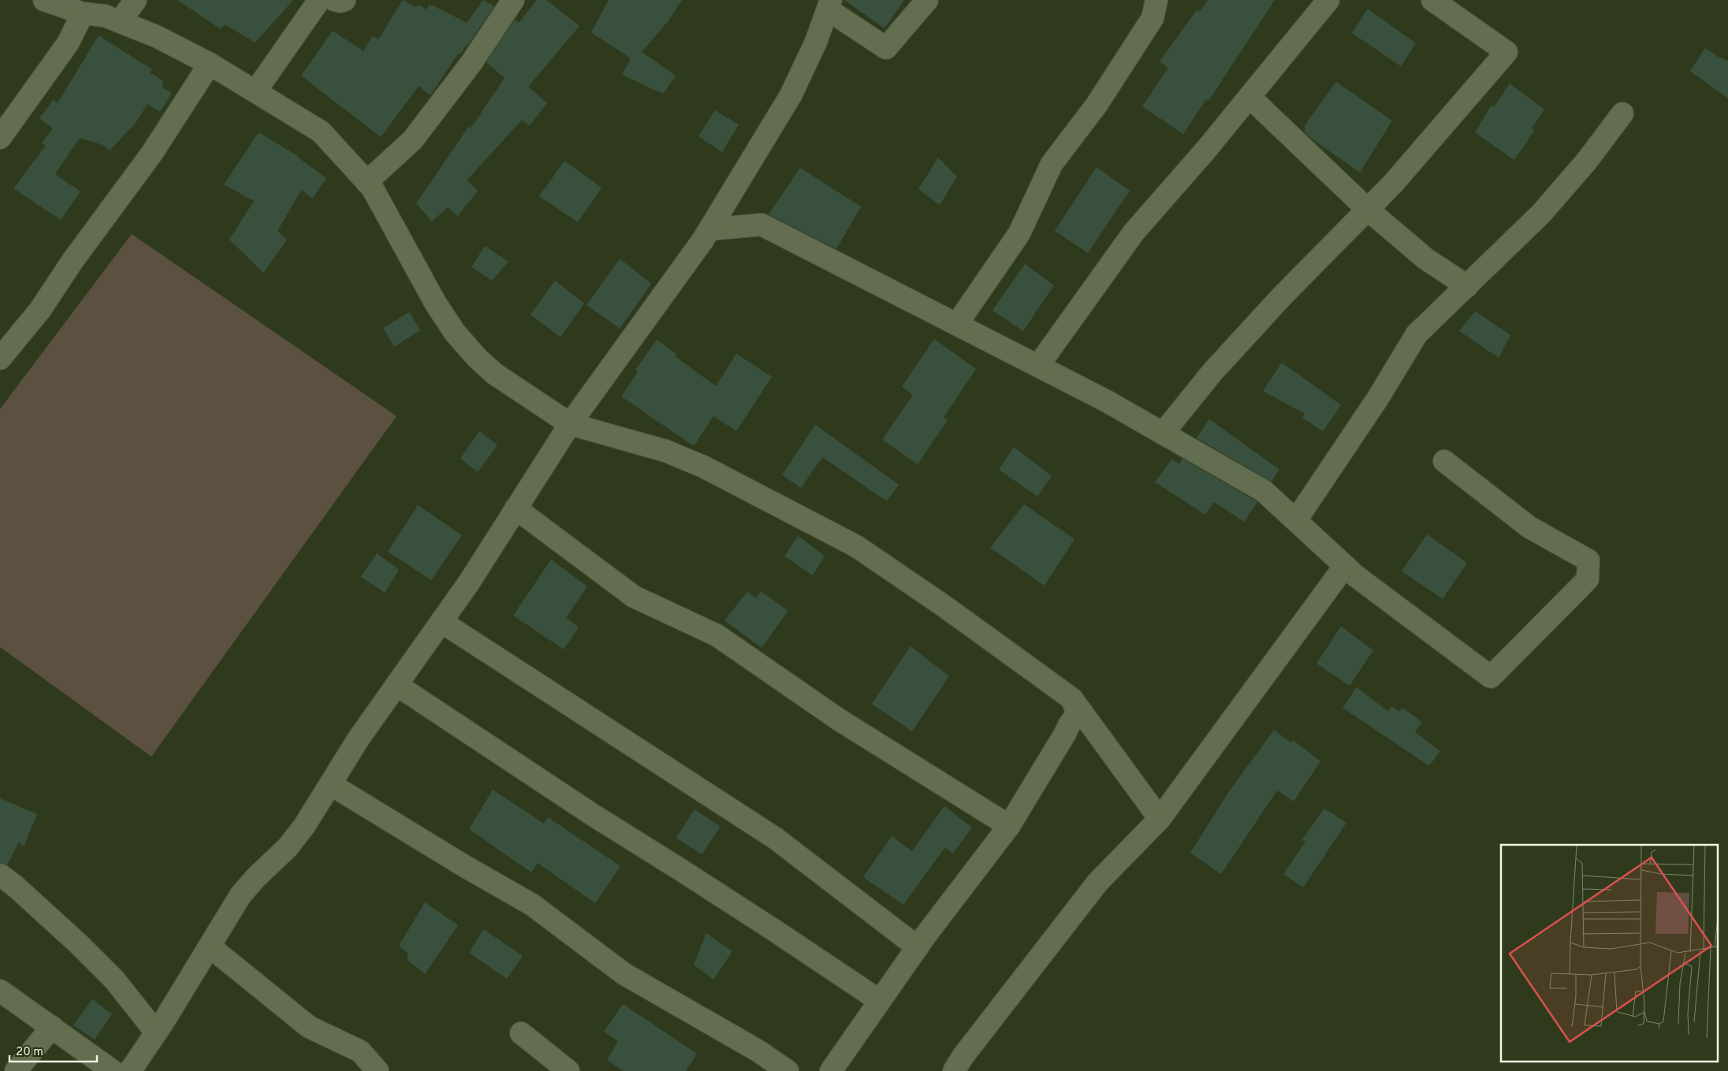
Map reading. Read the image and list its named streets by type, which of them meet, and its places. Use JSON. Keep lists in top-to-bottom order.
{
  "scale_bar": "20 m"
}
